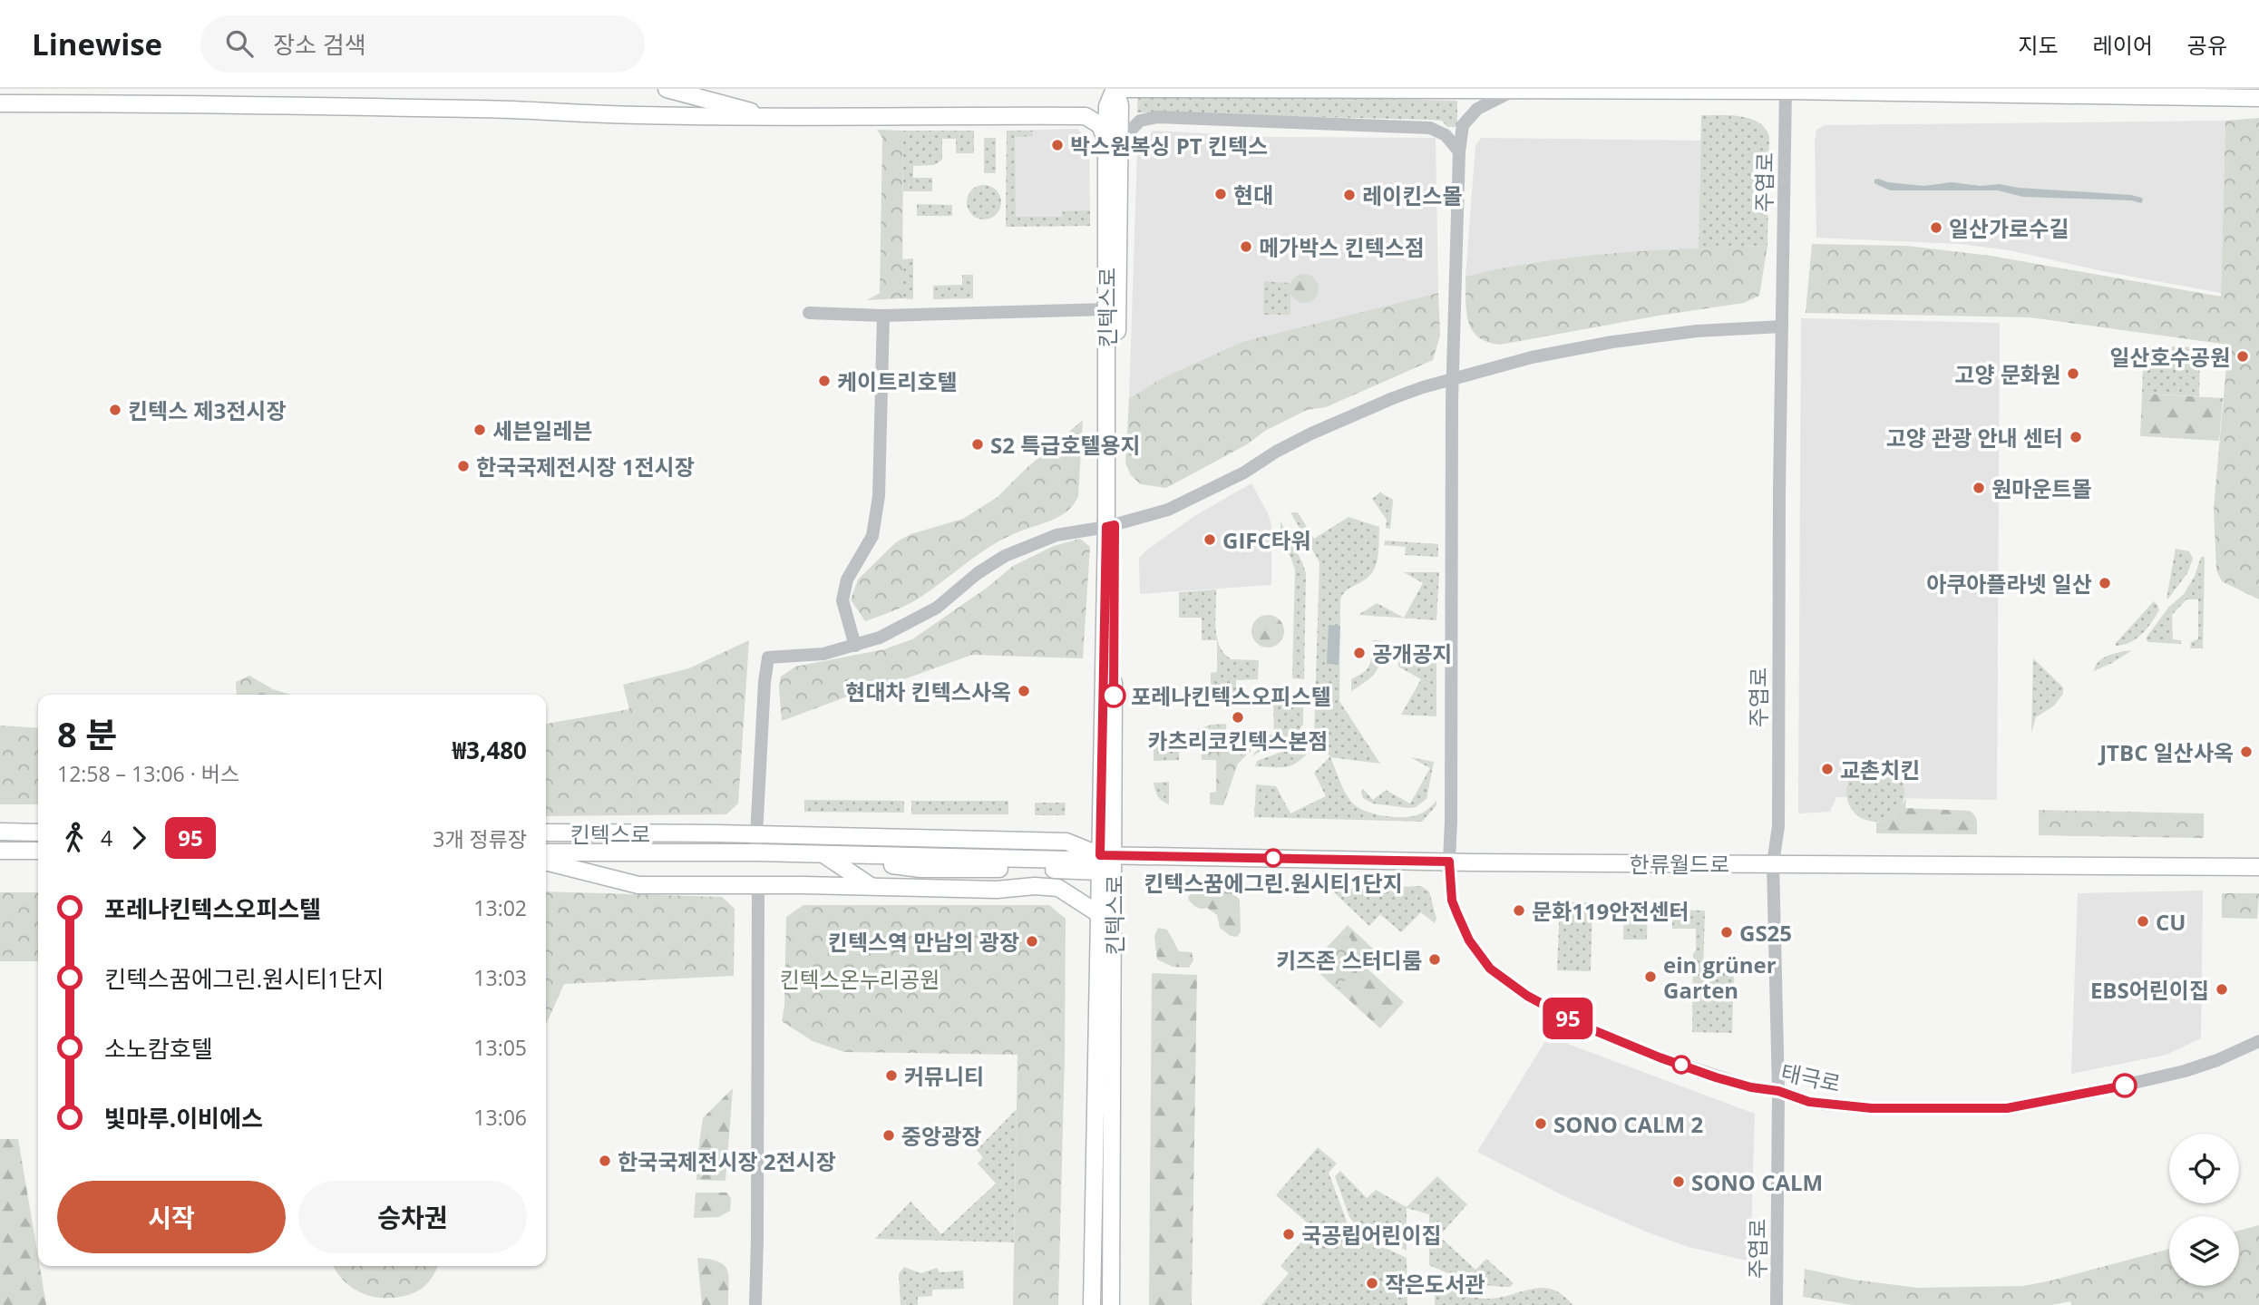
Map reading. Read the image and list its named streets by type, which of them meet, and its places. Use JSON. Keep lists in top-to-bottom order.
{
  "streets": {
    "main road": ["킨텍스로", "한류월드로"],
    "street": ["주엽로", "태극로"]
  },
  "crossings": [
    ["주엽로", "한류월드로"],
    ["주엽로", "태극로"],
    ["킨텍스로", "한류월드로"],
    ["한류월드로", "태극로"]
  ],
  "parks": ["킨텍스온누리공원"],
  "places": [
    "박스원복싱 PT 킨텍스",
    "현대",
    "레이킨스몰",
    "일산가로수길",
    "메가박스 킨텍스점",
    "일산호수공원",
    "고양 문화원",
    "케이트리호텔",
    "킨텍스 제3전시장",
    "세븐일레븐",
    "고양 관광 안내 센터",
    "S2 특급호텔용지",
    "한국국제전시장 1전시장",
    "원마운트몰",
    "GIFC타워",
    "아쿠아플라넷 일산",
    "공개공지",
    "현대차 킨텍스사옥",
    "포레나킨텍스오피스텔",
    "카츠리코킨텍스본점",
    "JTBC 일산사옥",
    "교촌치킨",
    "킨텍스꿈에그린.원시티1단지",
    "문화119안전센터",
    "CU",
    "GS25",
    "킨텍스역 만남의 광장",
    "키즈존 스터디룸",
    "ein grüner Garten",
    "EBS어린이집",
    "커뮤니티",
    "SONO CALM 2",
    "중앙광장",
    "한국국제전시장 2전시장",
    "SONO CALM",
    "국공립어린이집",
    "작은도서관"
  ],
  "lines": ["bus line 95"],
  "page": {
    "header": "Linewise",
    "search": "장소 검색",
    "nav": ["지도", "레이어", "공유"],
    "on_map": "95",
    "heading": ["8 분", "12:58 – 13:06 · 버스", "₩3,480"],
    "legs": ["4", "95", "3개 정류장"],
    "list": [
      {
        "name": "포레나킨텍스오피스텔",
        "value": "13:02"
      },
      {
        "name": "킨텍스꿈에그린.원시티1단지",
        "value": "13:03"
      },
      {
        "name": "소노캄호텔",
        "value": "13:05"
      },
      {
        "name": "빛마루.이비에스",
        "value": "13:06"
      }
    ],
    "buttons": ["시작", "승차권"]
  }
}
